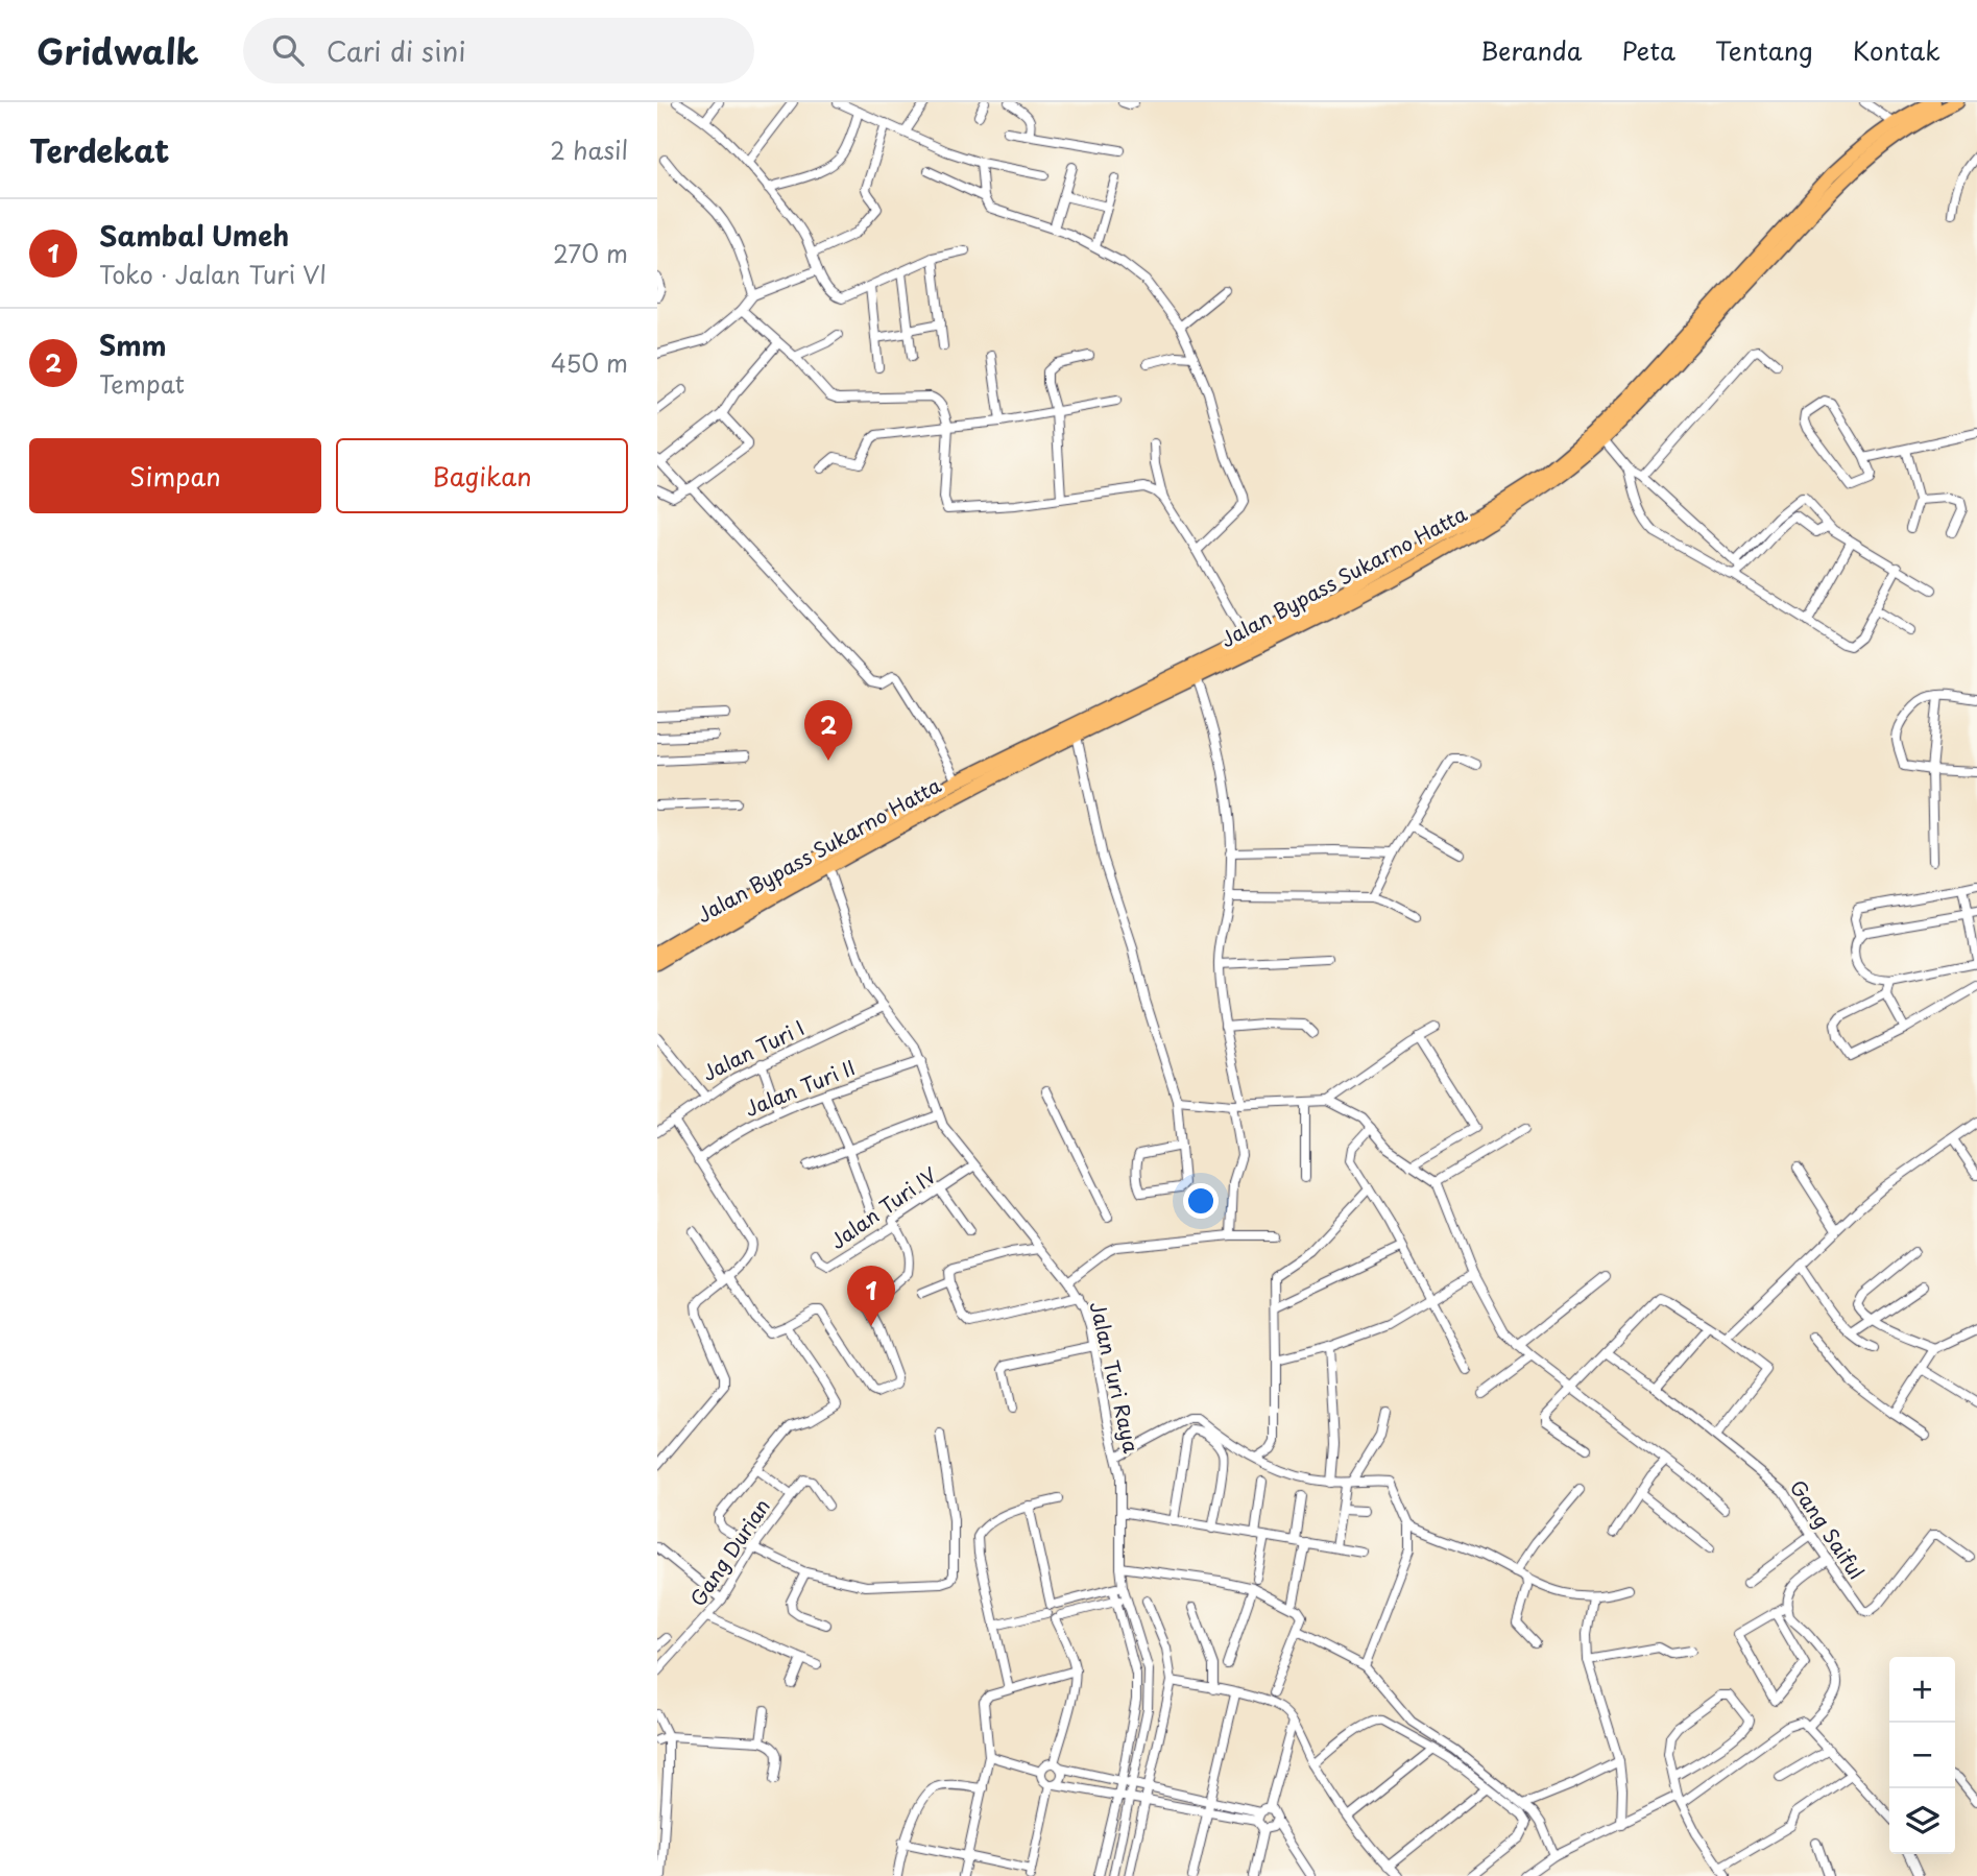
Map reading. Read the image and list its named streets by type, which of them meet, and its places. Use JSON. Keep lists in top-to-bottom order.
{
  "streets": {
    "highway": ["Jalan Bypass Sukarno Hatta"],
    "street": [
      "Jalan Turi I",
      "Jalan Turi II",
      "Jalan Turi IV",
      "Jalan Turi Raya",
      "Gang Saiful",
      "Gang Durian"
    ]
  },
  "crossings": [
    ["Jalan Bypass Sukarno Hatta", "Jalan Turi Raya"],
    ["Jalan Turi I", "Jalan Turi Raya"],
    ["Jalan Turi II", "Jalan Turi Raya"],
    ["Jalan Turi IV", "Jalan Turi Raya"]
  ],
  "page": {
    "header": "Gridwalk",
    "search": "Cari di sini",
    "nav": [
      "Beranda",
      "Peta",
      "Tentang",
      "Kontak"
    ],
    "heading": ["Terdekat", "2 hasil"],
    "list": [
      {
        "mark": "1",
        "name": "Sambal Umeh",
        "note": "Toko · Jalan Turi VI",
        "value": "270 m"
      },
      {
        "mark": "2",
        "name": "Smm",
        "note": "Tempat",
        "value": "450 m"
      }
    ],
    "buttons": ["Simpan", "Bagikan"],
    "pins": ["2", "1"],
    "map_buttons": ["+", "−"]
  }
}
